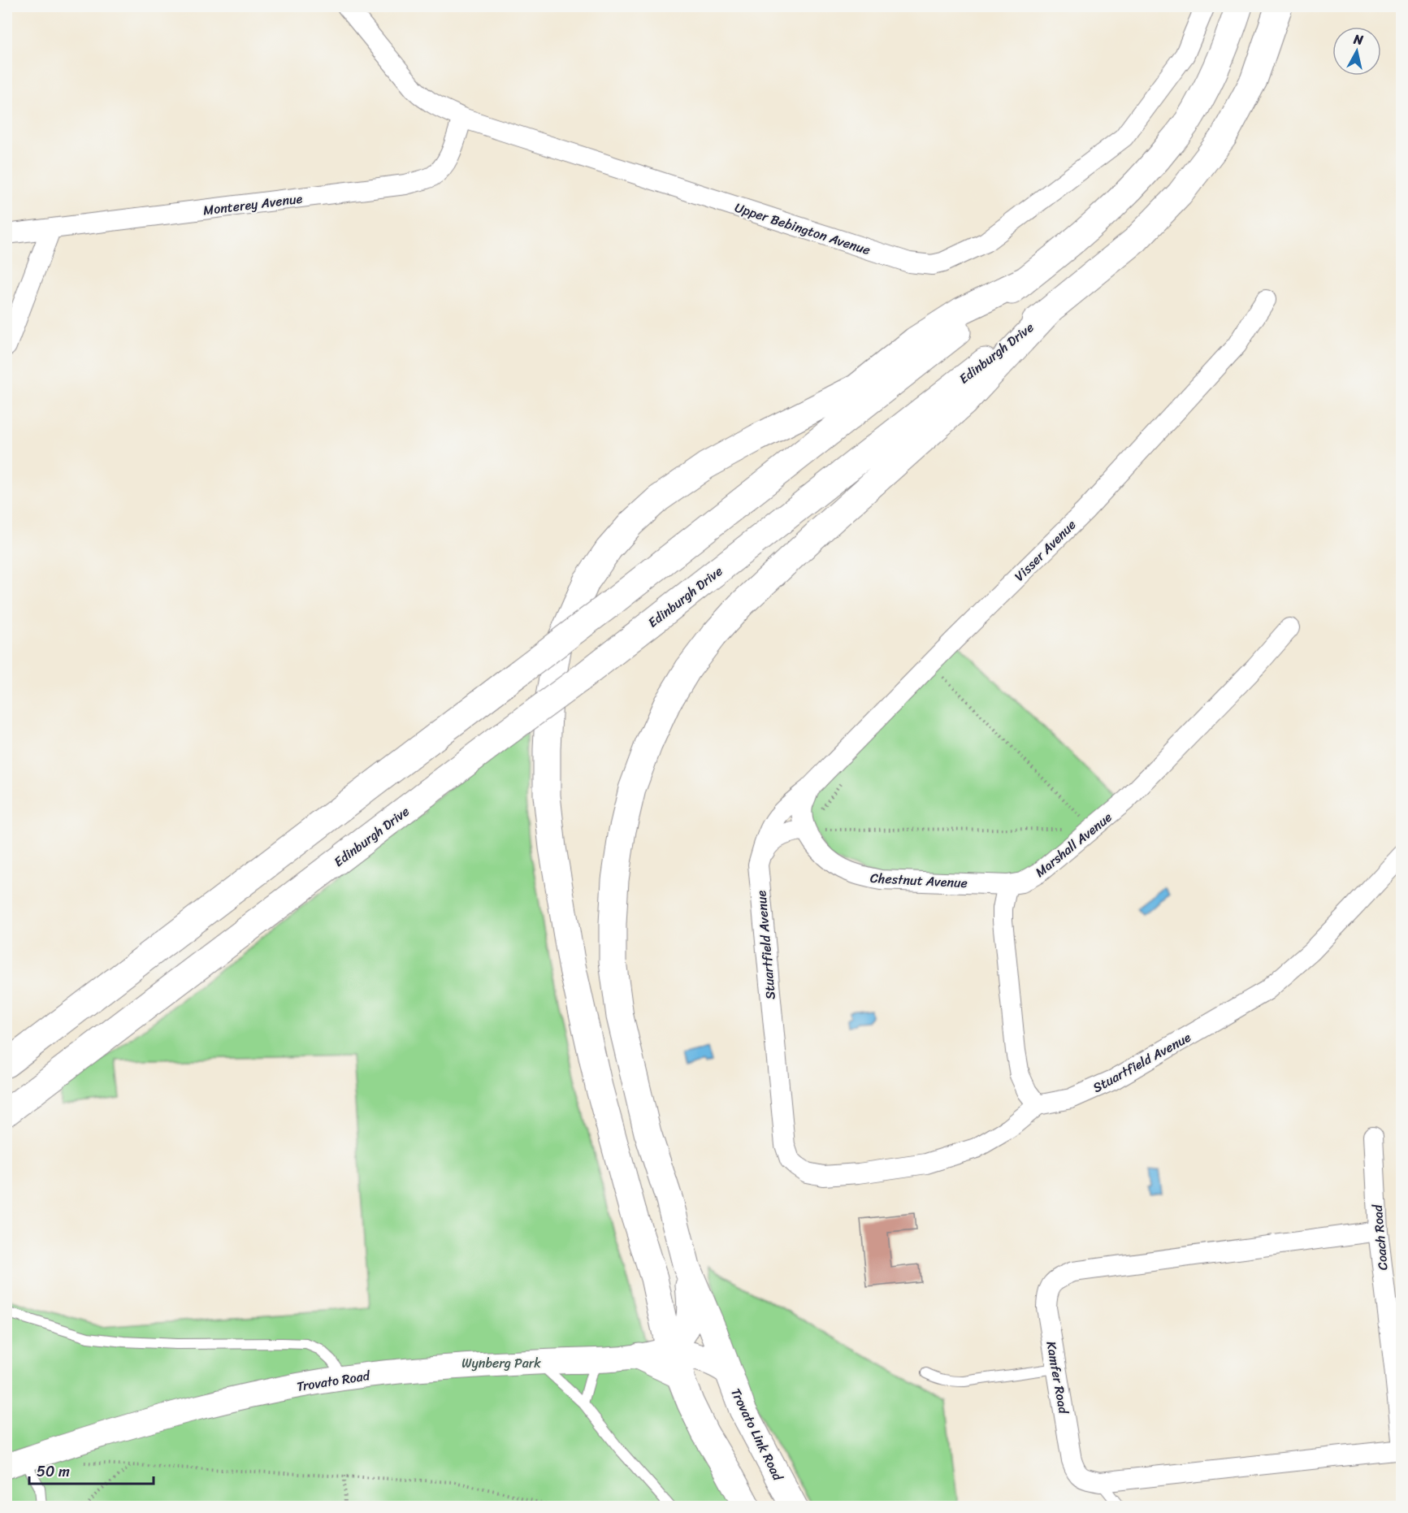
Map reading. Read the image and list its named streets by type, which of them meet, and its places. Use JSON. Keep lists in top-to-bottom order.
{
  "streets": {
    "main road": ["Edinburgh Drive", "Trovato Link Road"],
    "street": [
      "Monterey Avenue",
      "Upper Bebington Avenue",
      "Visser Avenue",
      "Marshall Avenue",
      "Chestnut Avenue",
      "Stuartfield Avenue",
      "Coach Road",
      "Kamfer Road",
      "Trovato Road"
    ]
  },
  "crossings": [
    ["Monterey Avenue", "Upper Bebington Avenue"],
    ["Visser Avenue", "Chestnut Avenue"],
    ["Visser Avenue", "Stuartfield Avenue"],
    ["Marshall Avenue", "Chestnut Avenue"],
    ["Chestnut Avenue", "Stuartfield Avenue"],
    ["Coach Road", "Kamfer Road"]
  ],
  "parks": ["Wynberg Park"],
  "scale_bar": "50 m",
  "north": "top"
}
